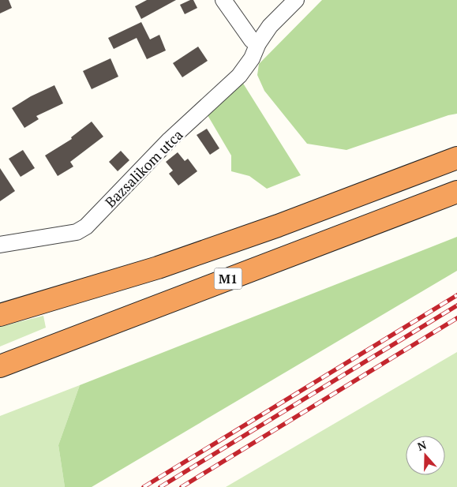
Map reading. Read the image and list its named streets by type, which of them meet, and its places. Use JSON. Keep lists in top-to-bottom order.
{
  "streets": {
    "highway": ["M1"],
    "street": ["Bazsalikom utca"]
  },
  "north": "top"
}
